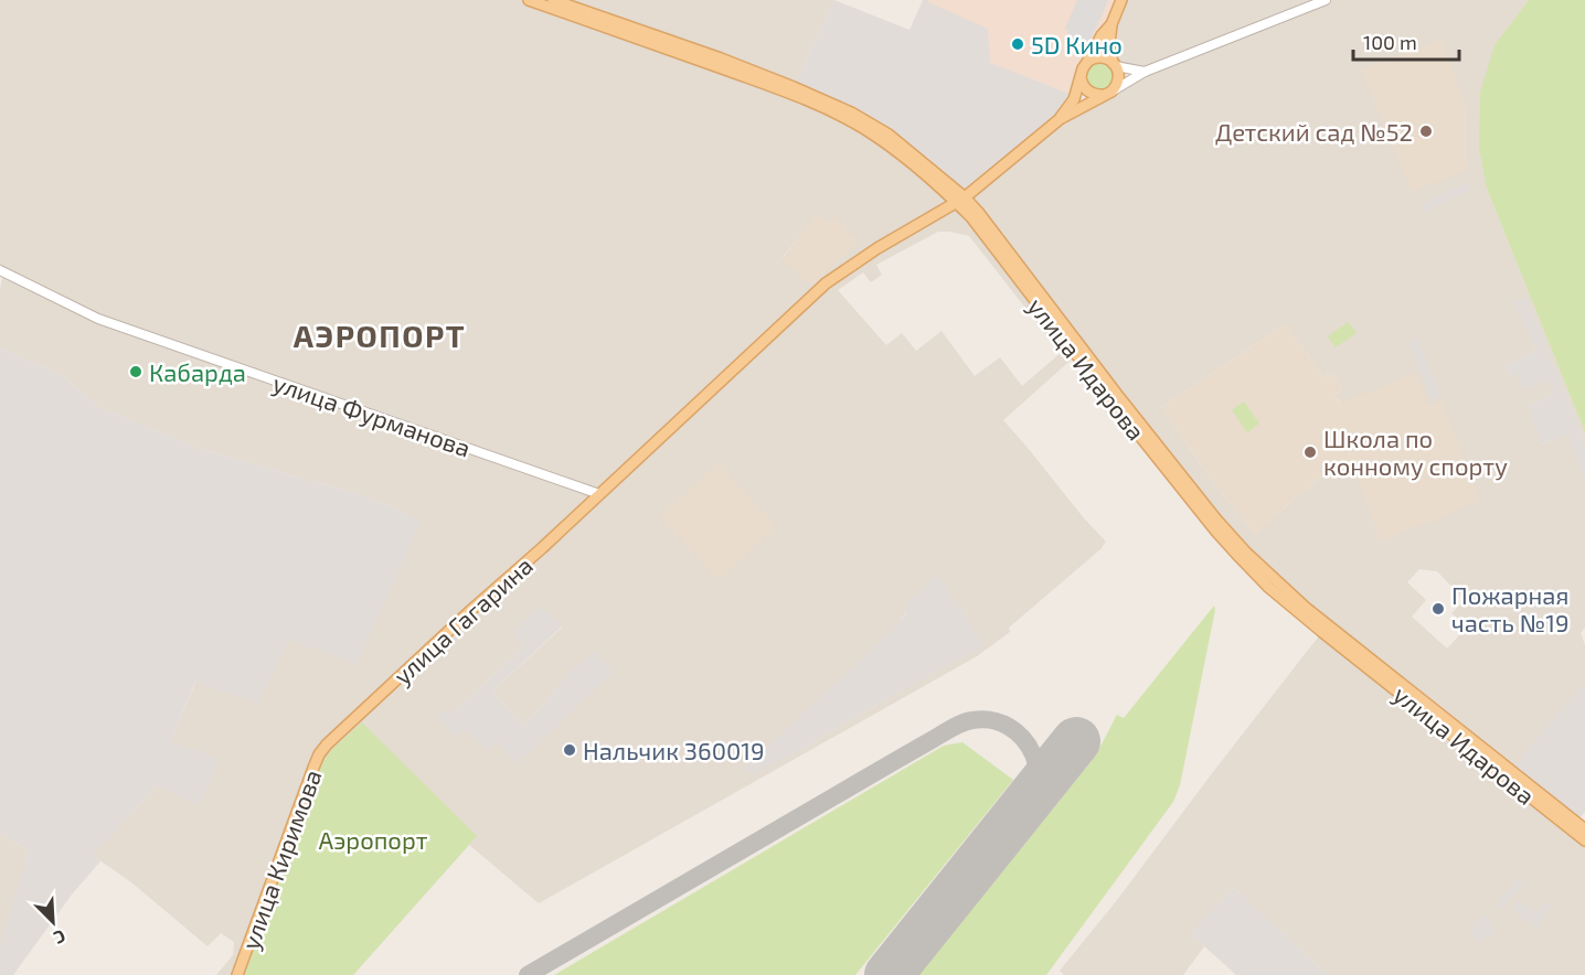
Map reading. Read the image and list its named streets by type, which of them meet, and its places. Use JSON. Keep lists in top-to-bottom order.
{
  "streets": {
    "main road": ["улица Идарова", "улица Гагарина", "улица Киримова"],
    "street": ["улица Фурманова"]
  },
  "crossings": [
    ["улица Идарова", "улица Гагарина"],
    ["улица Фурманова", "улица Гагарина"],
    ["улица Гагарина", "улица Киримова"]
  ],
  "districts": ["АЭРОПОРТ"],
  "parks": ["Аэропорт"],
  "places": [
    "5D Кино",
    "Детский сад №52",
    "Кабарда",
    "Школа по конному спорту",
    "Пожарная часть №19",
    "Нальчик 360019"
  ],
  "scale_bar": "100 m",
  "north": "bottom right"
}
